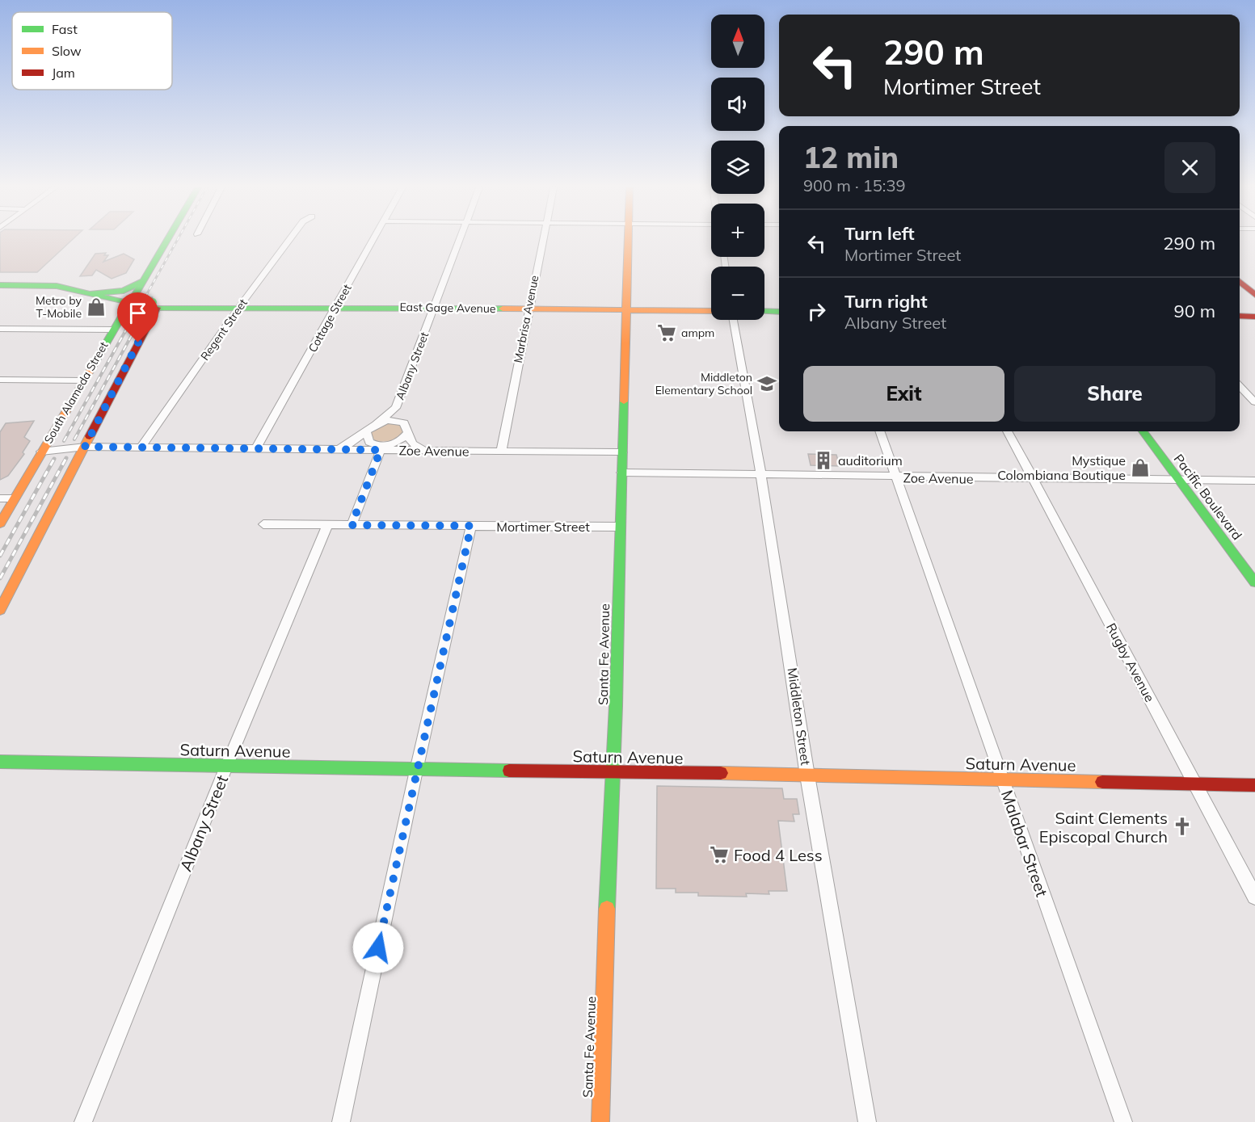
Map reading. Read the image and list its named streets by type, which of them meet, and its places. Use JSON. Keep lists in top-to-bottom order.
{
  "streets": {
    "main road": [
      "East Gage Avenue",
      "South Alameda Street",
      "Pacific Boulevard",
      "Santa Fe Avenue",
      "Saturn Avenue"
    ],
    "street": [
      "Cottage Street",
      "Marbrisa Avenue",
      "Regent Street",
      "Albany Street",
      "Zoe Avenue",
      "Mortimer Street",
      "Rugby Avenue",
      "Middleton Street",
      "Malabar Street"
    ]
  },
  "crossings": [
    ["East Gage Avenue", "Cottage Street"],
    ["East Gage Avenue", "Marbrisa Avenue"],
    ["East Gage Avenue", "Regent Street"],
    ["East Gage Avenue", "Albany Street"],
    ["East Gage Avenue", "South Alameda Street"],
    ["East Gage Avenue", "Santa Fe Avenue"],
    ["Cottage Street", "Zoe Avenue"],
    ["Marbrisa Avenue", "Zoe Avenue"],
    ["Regent Street", "Zoe Avenue"],
    ["Albany Street", "Zoe Avenue"],
    ["Albany Street", "Mortimer Street"],
    ["Albany Street", "Saturn Avenue"],
    ["South Alameda Street", "Zoe Avenue"],
    ["Zoe Avenue", "Pacific Boulevard"],
    ["Zoe Avenue", "Santa Fe Avenue"],
    ["Zoe Avenue", "Rugby Avenue"],
    ["Zoe Avenue", "Middleton Street"],
    ["Zoe Avenue", "Malabar Street"],
    ["Mortimer Street", "Santa Fe Avenue"],
    ["Santa Fe Avenue", "Saturn Avenue"],
    ["Rugby Avenue", "Saturn Avenue"],
    ["Middleton Street", "Saturn Avenue"],
    ["Saturn Avenue", "Malabar Street"]
  ],
  "places": {
    "shop": ["Metro by T-Mobile", "Mystique Colombiana Boutique"],
    "supermarket": ["ampm", "Food 4 Less"],
    "school or university": ["Middleton Elementary School"],
    "building": ["auditorium"],
    "church": ["Saint Clements Episcopal Church"]
  },
  "legend": ["Fast", "Slow", "Jam"],
  "north": "top",
  "page": {
    "map_buttons": ["+", "−"],
    "turn": ["290 m", "Mortimer Street"],
    "heading": ["12 min", "900 m · 15:39"],
    "list": [
      {
        "name": "Turn left",
        "note": "Mortimer Street",
        "value": "290 m"
      },
      {
        "name": "Turn right",
        "note": "Albany Street",
        "value": "90 m"
      }
    ],
    "buttons": ["Exit", "Share"]
  }
}
